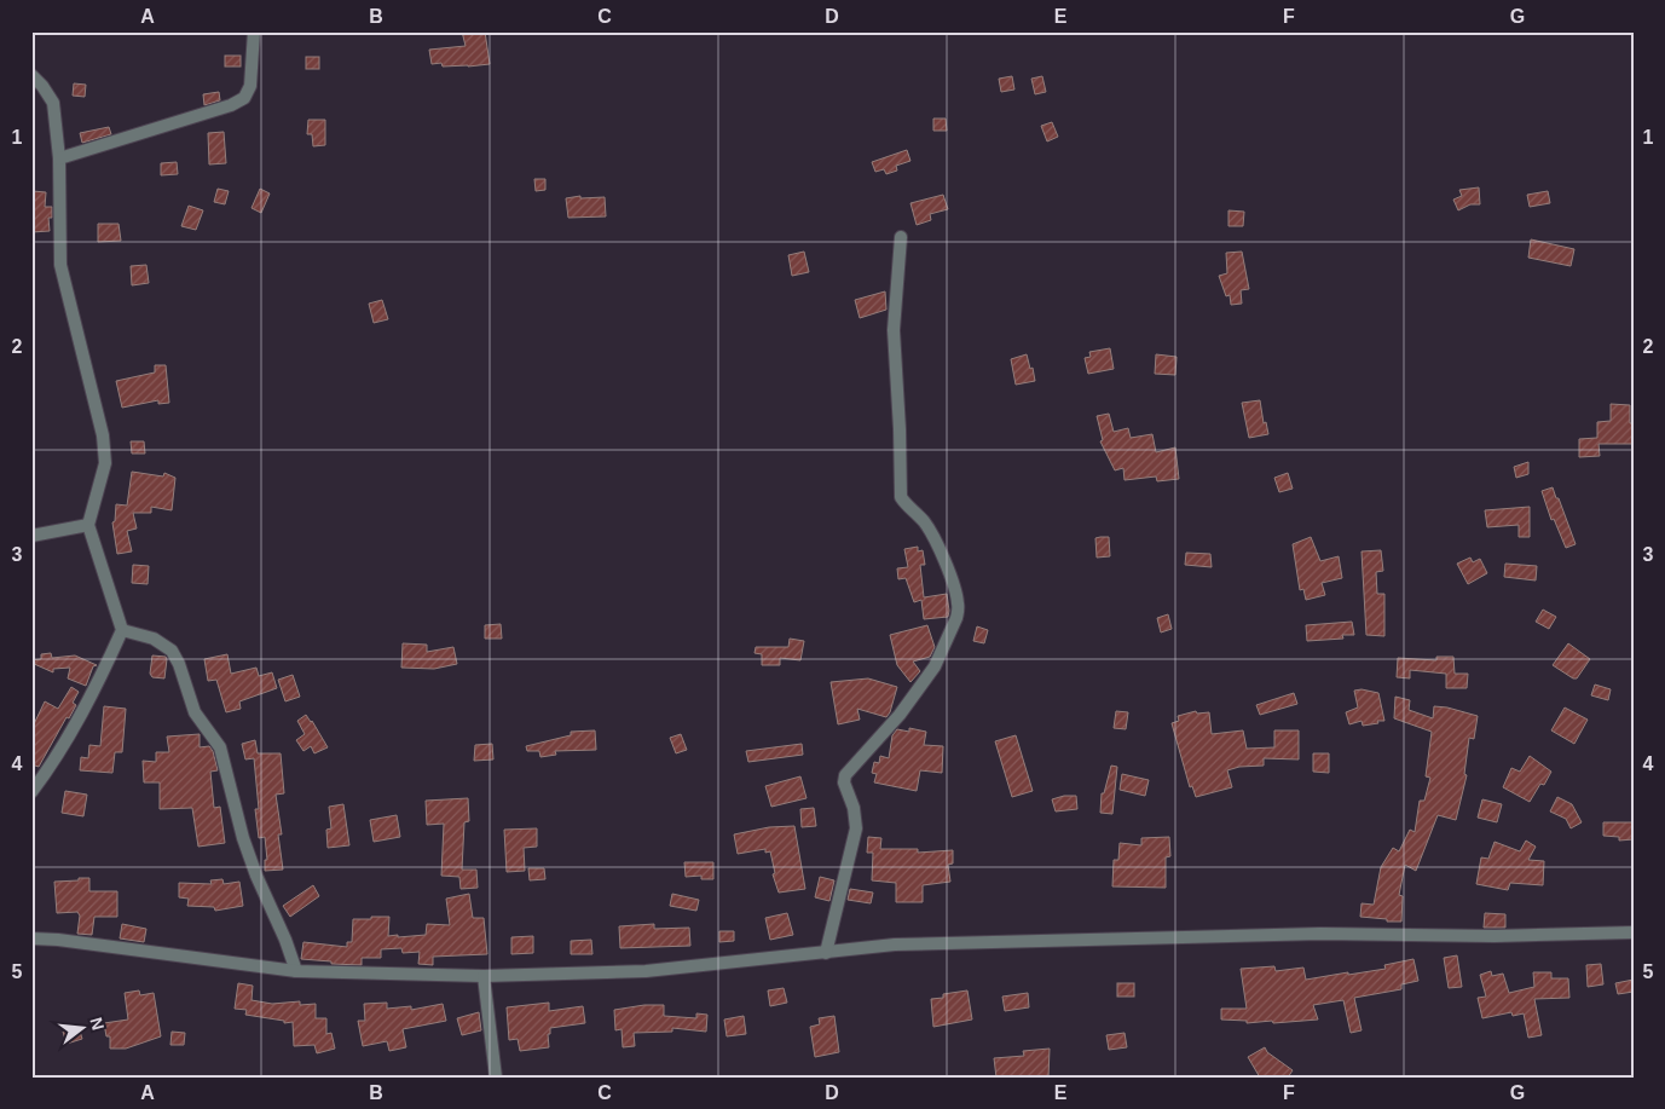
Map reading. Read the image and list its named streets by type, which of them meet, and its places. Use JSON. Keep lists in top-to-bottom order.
{
  "north": "right",
  "grid": {
    "columns": [
      "A",
      "B",
      "C",
      "D",
      "E",
      "F",
      "G"
    ],
    "rows": [
      "1",
      "2",
      "3",
      "4",
      "5"
    ]
  }
}
